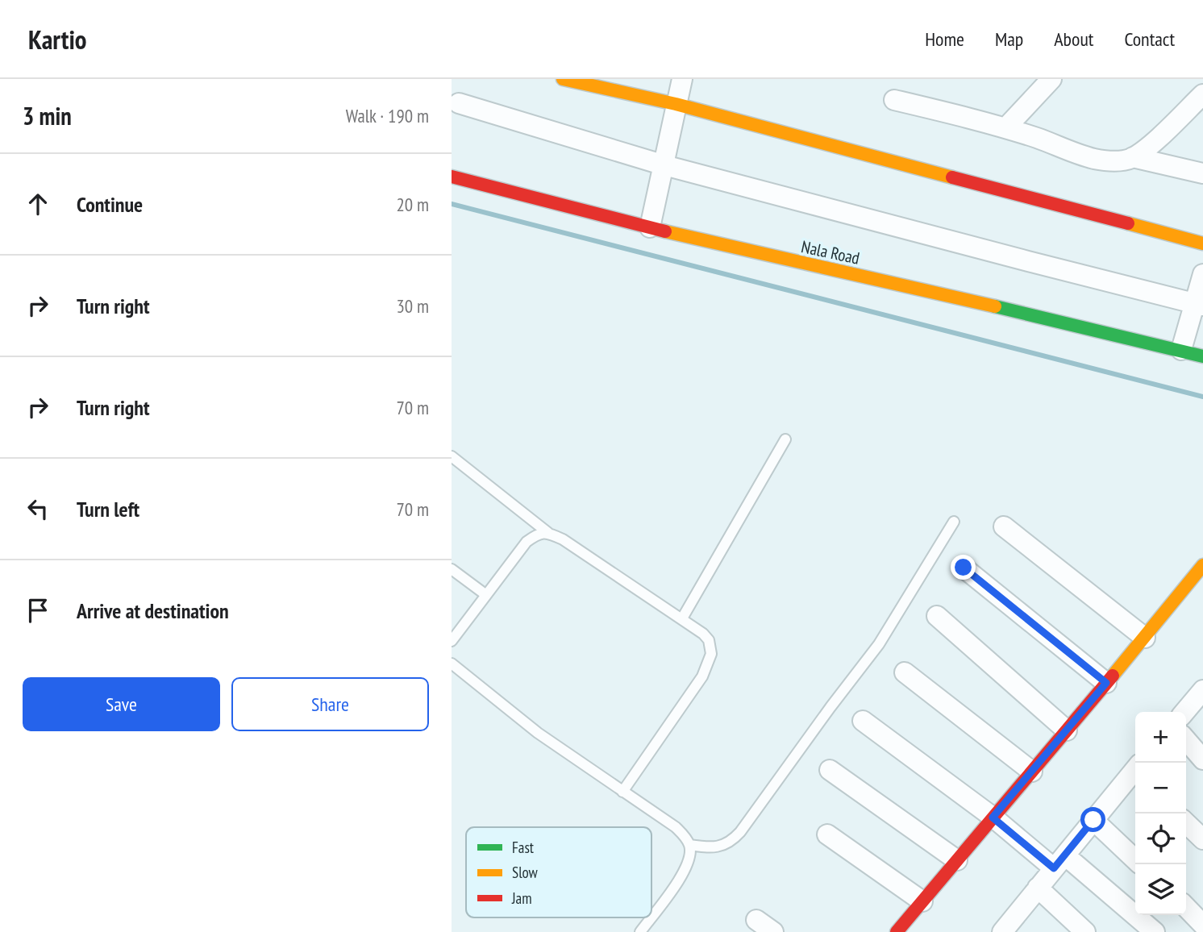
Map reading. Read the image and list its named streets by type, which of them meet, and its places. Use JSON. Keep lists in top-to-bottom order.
{
  "streets": {
    "street": ["Nala Road"]
  },
  "legend": ["Fast", "Slow", "Jam"],
  "page": {
    "header": "Kartio",
    "nav": [
      "Home",
      "Map",
      "About",
      "Contact"
    ],
    "heading": ["3 min", "Walk · 190 m"],
    "list": [
      ["Continue", "20 m"],
      ["Turn right", "30 m"],
      ["Turn right", "70 m"],
      ["Turn left", "70 m"],
      "Arrive at destination"
    ],
    "buttons": ["Save", "Share"],
    "map_buttons": ["+", "−"]
  }
}
